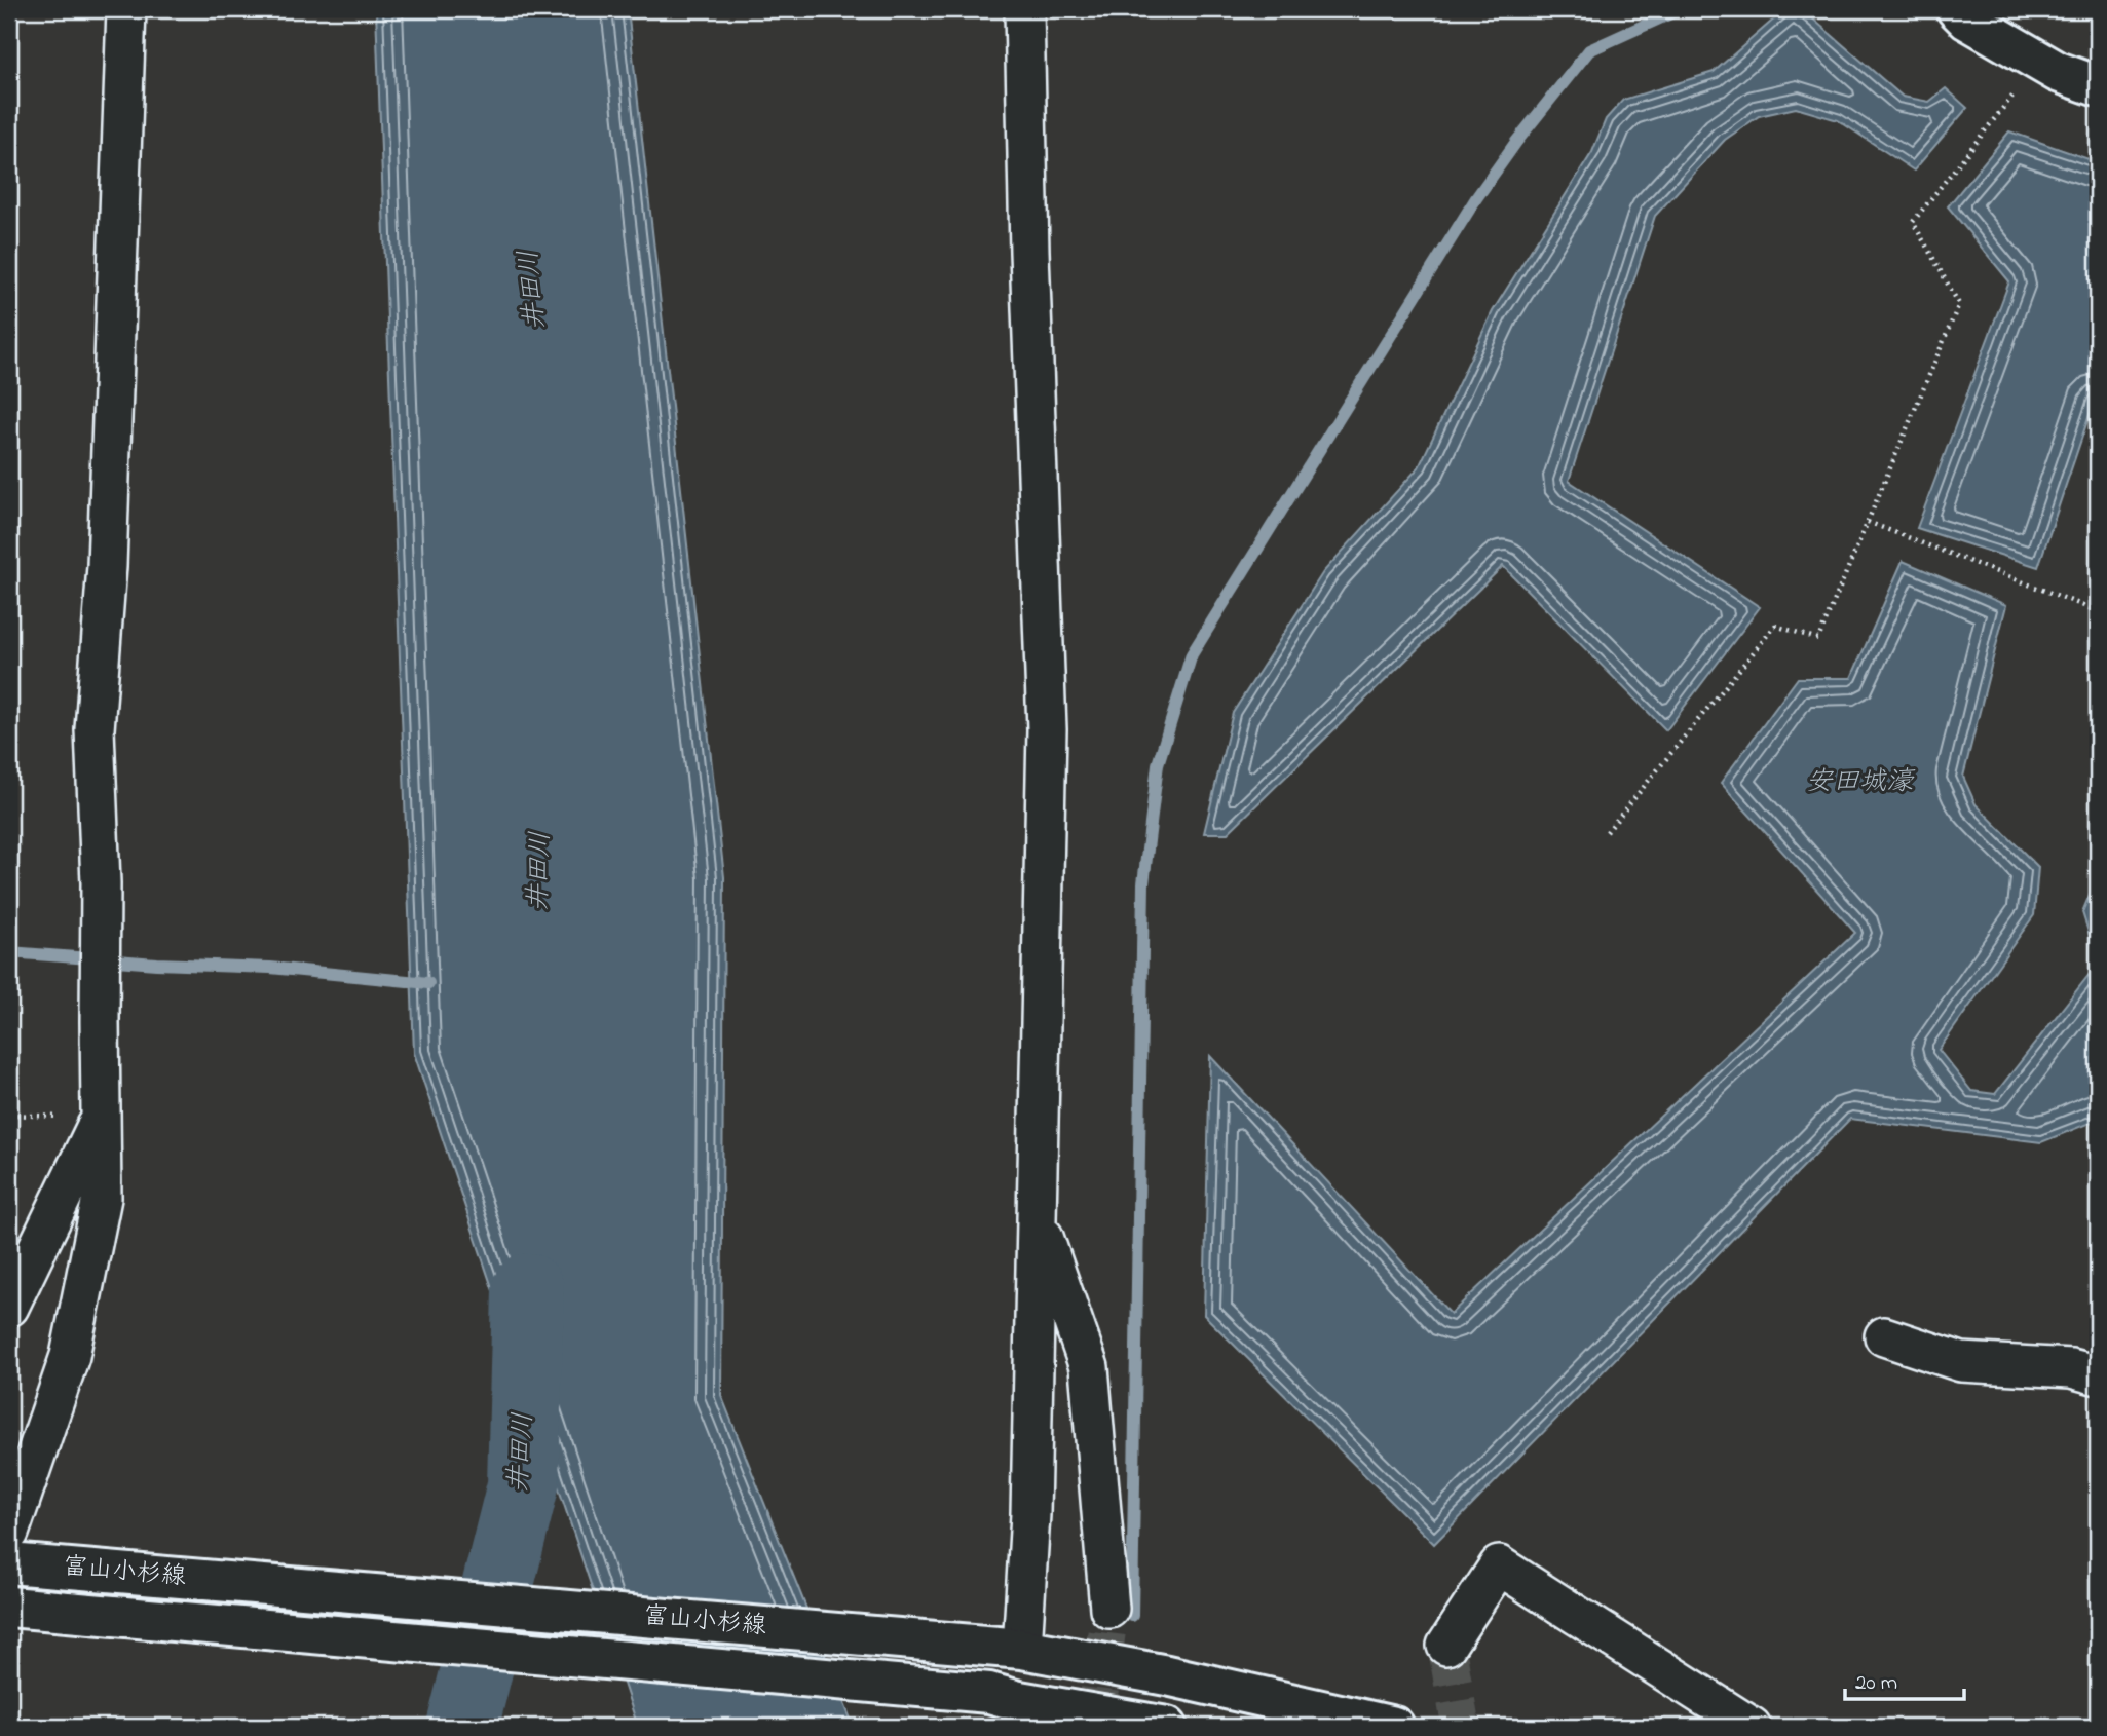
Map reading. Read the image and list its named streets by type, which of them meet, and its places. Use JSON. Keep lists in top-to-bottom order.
{
  "streets": {
    "main road": ["富山小杉線"]
  },
  "water": ["井田川", "安田城濠"],
  "scale_bar": "20 m"
}
